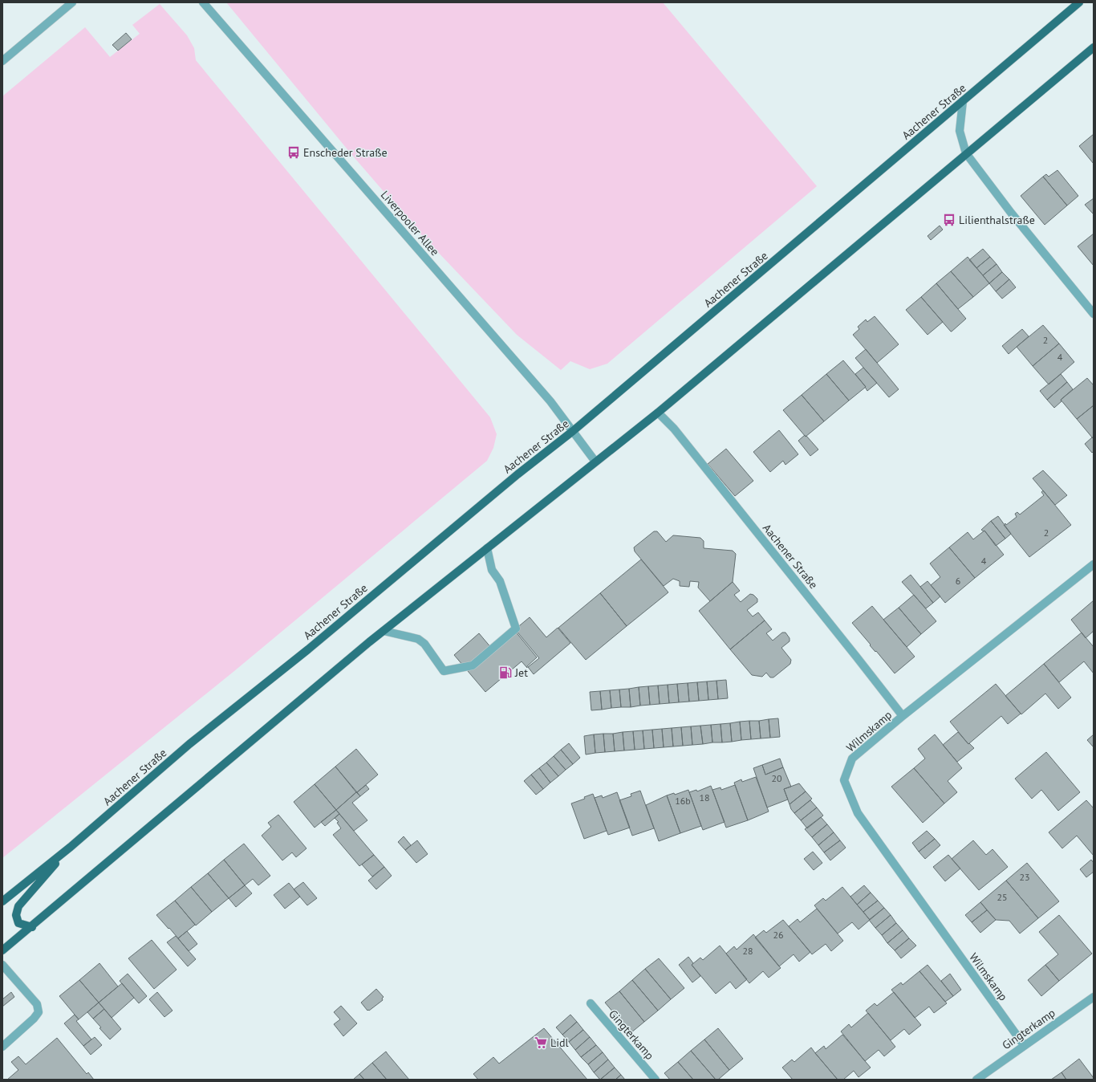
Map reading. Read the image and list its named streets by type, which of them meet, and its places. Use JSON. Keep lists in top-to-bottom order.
{
  "streets": {
    "main road": ["Aachener Straße"],
    "street": ["Liverpooler Allee", "Wilmskamp", "Gingterkamp"]
  },
  "crossings": [
    ["Aachener Straße", "Liverpooler Allee"],
    ["Aachener Straße", "Wilmskamp"],
    ["Wilmskamp", "Gingterkamp"]
  ],
  "places": {
    "bus stop": ["Enscheder Straße", "Lilienthalstraße"],
    "fuel station": ["Jet"],
    "supermarket": ["Lidl"]
  },
  "house_numbers": [
    "2",
    "4",
    "2",
    "4",
    "6",
    "20",
    "18",
    "16b",
    "23",
    "25",
    "26",
    "28"
  ]
}
